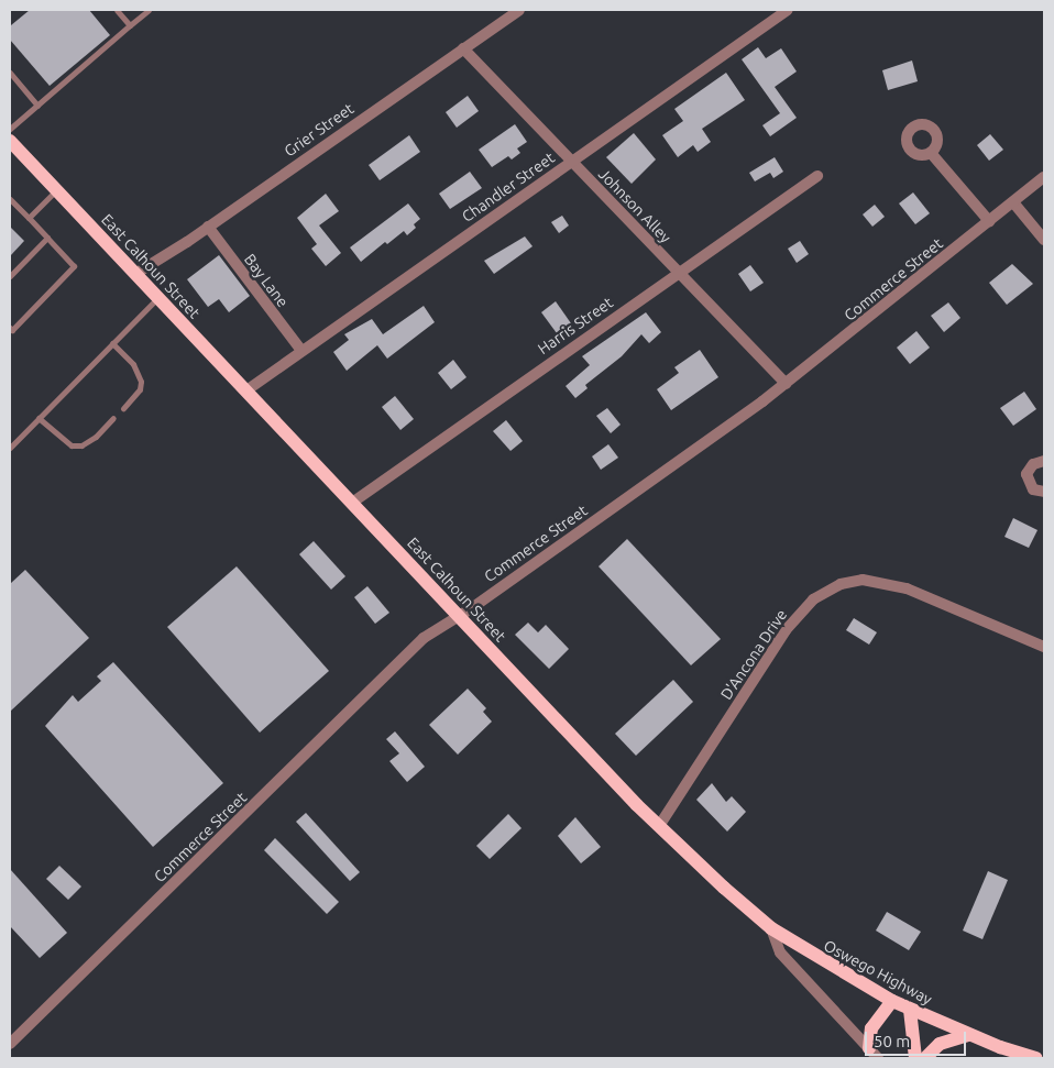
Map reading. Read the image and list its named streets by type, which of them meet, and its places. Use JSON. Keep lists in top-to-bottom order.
{
  "streets": {
    "main road": ["East Calhoun Street", "Oswego Highway"],
    "street": [
      "Grier Street",
      "Chandler Street",
      "Johnson Alley",
      "Commerce Street",
      "Bay Lane",
      "Harris Street",
      "D'Ancona Drive"
    ]
  },
  "crossings": [
    ["Grier Street", "Johnson Alley"],
    ["Grier Street", "East Calhoun Street"],
    ["Grier Street", "Bay Lane"],
    ["Chandler Street", "Johnson Alley"],
    ["Chandler Street", "East Calhoun Street"],
    ["Chandler Street", "Bay Lane"],
    ["Johnson Alley", "Commerce Street"],
    ["Johnson Alley", "Harris Street"],
    ["East Calhoun Street", "Commerce Street"],
    ["East Calhoun Street", "Harris Street"],
    ["East Calhoun Street", "D'Ancona Drive"],
    ["East Calhoun Street", "Oswego Highway"]
  ],
  "scale_bar": "50 m"
}
